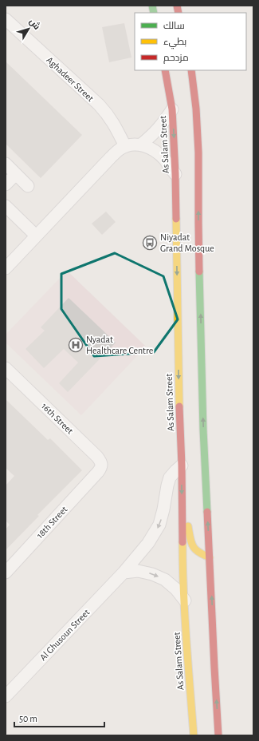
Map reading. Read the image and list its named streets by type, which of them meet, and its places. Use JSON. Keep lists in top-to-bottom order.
{
  "streets": {
    "street": [
      "Aghadeer Street",
      "As Salam Street",
      "16th Street",
      "18th Street",
      "Al Ghusoun Street"
    ]
  },
  "crossings": [
    ["As Salam Street", "Al Ghusoun Street"],
    ["16th Street", "18th Street"]
  ],
  "one_way": ["Al Ghusoun Street"],
  "places": {
    "bus stop": ["Niyadat Grand Mosque"],
    "hospital": ["Nyadat Healthcare Centre"]
  },
  "legend": ["سالك", "بطيء", "مزدحم"],
  "scale_bar": "50 m",
  "north": "top right"
}
